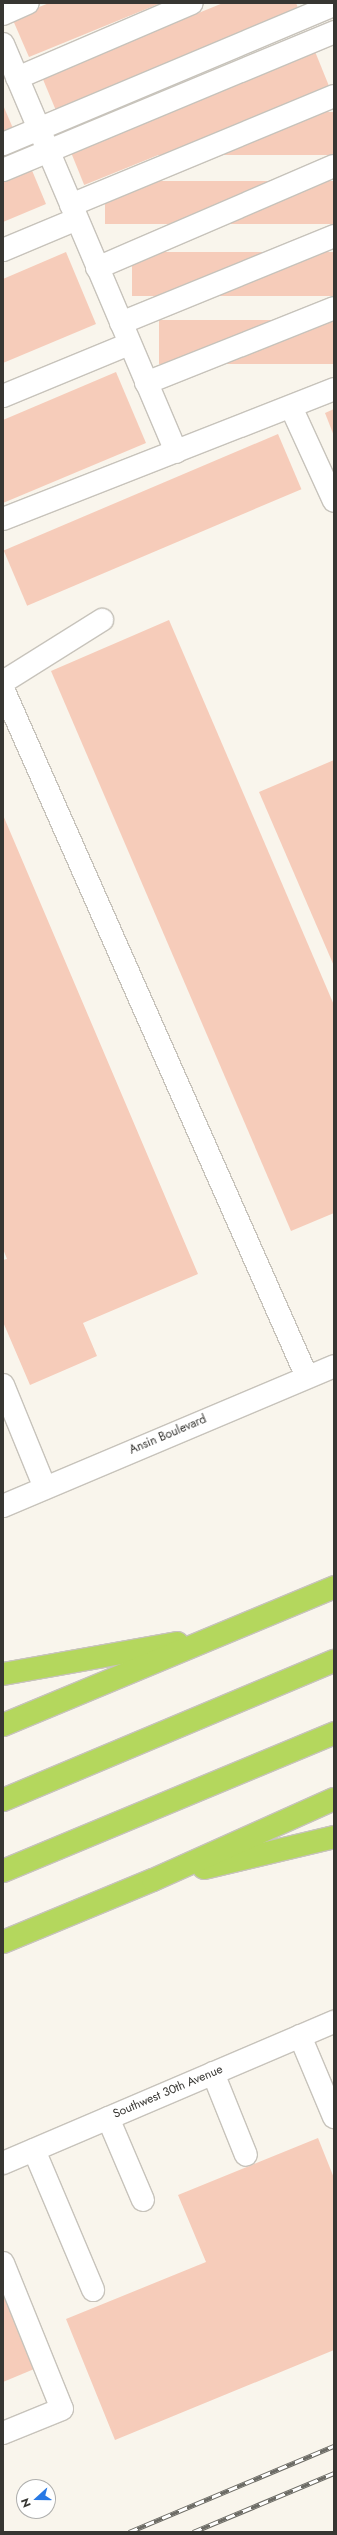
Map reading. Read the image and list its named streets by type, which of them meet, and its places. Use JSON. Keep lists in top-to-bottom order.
{
  "streets": {
    "street": ["Ansin Boulevard", "Southwest 30th Avenue"]
  },
  "north": "left"
}
